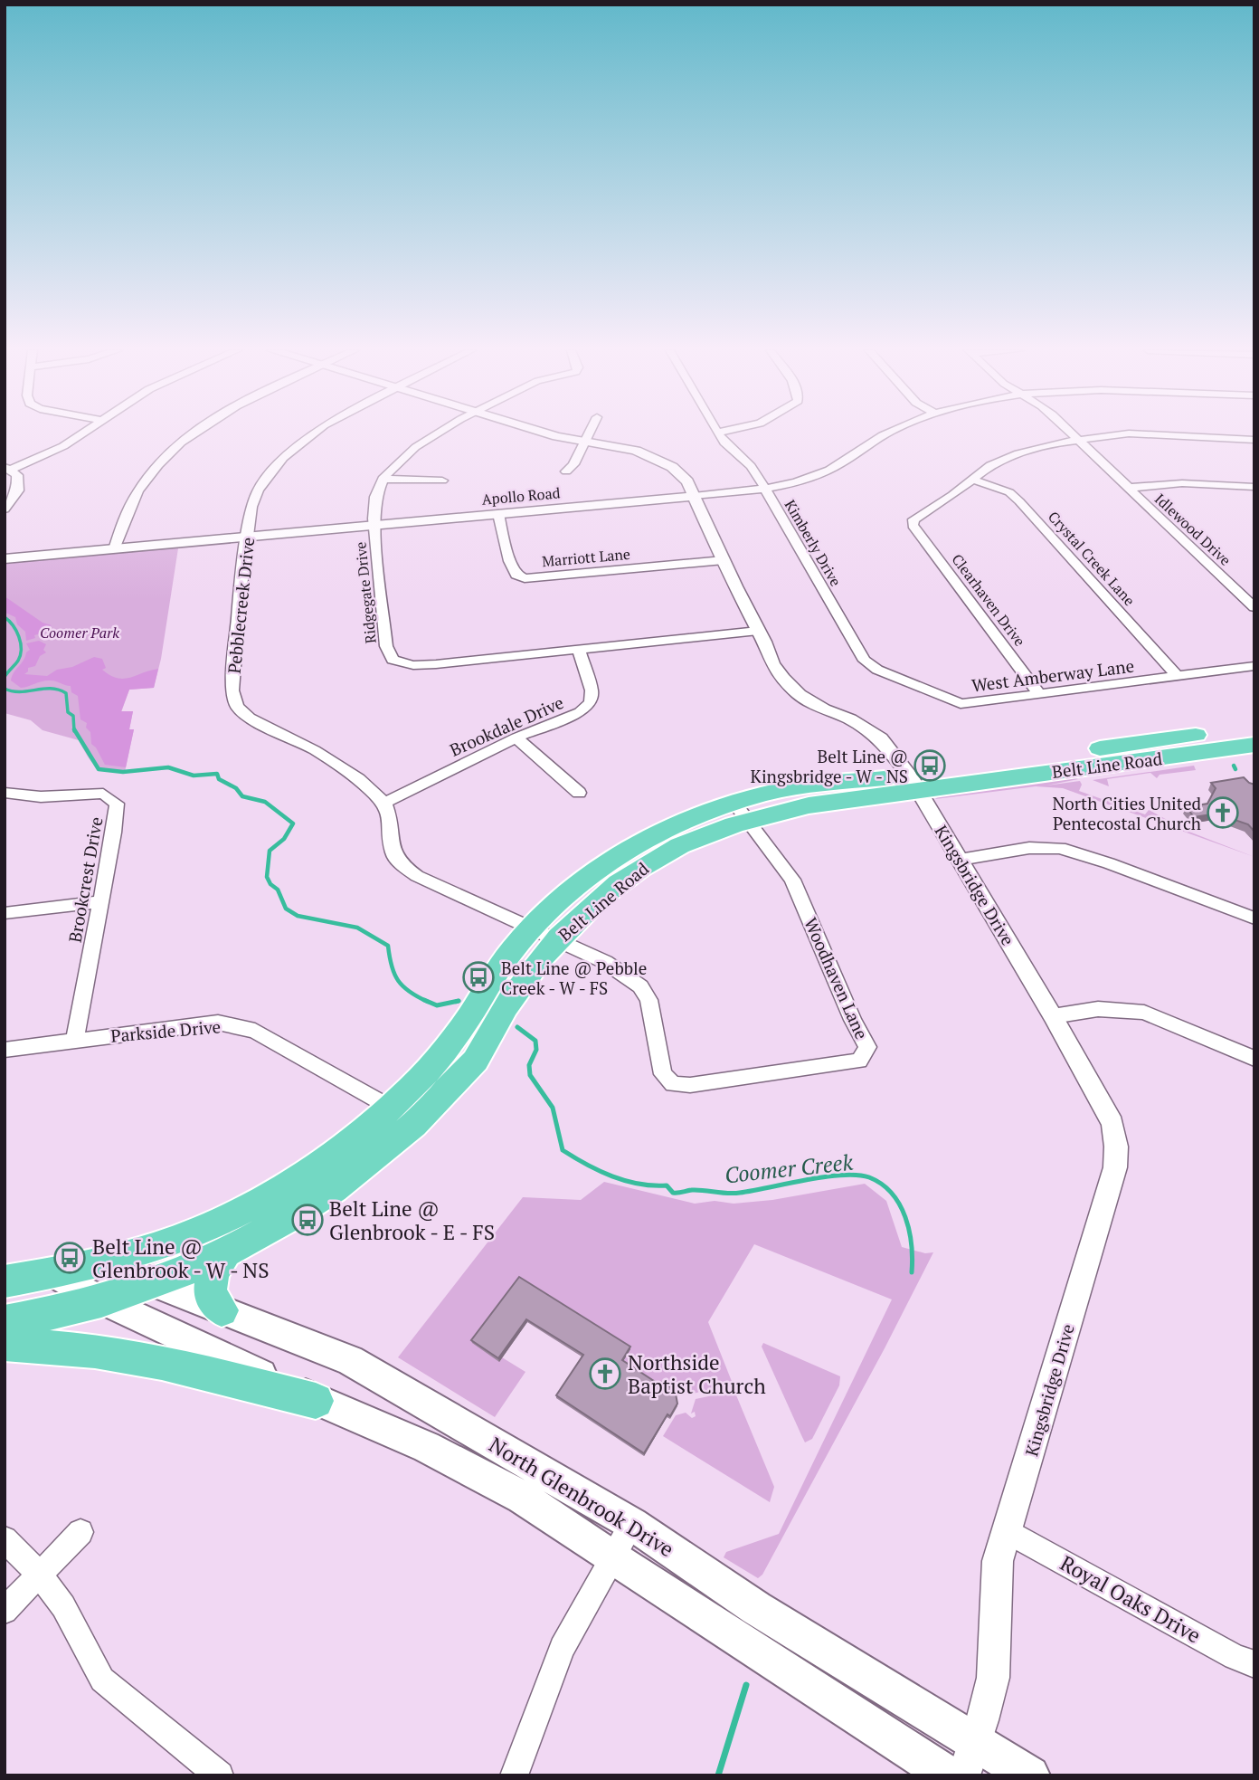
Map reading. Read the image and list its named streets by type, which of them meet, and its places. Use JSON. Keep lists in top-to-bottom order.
{
  "streets": {
    "main road": ["Belt Line Road", "North Glenbrook Drive"],
    "street": [
      "Apollo Road",
      "Idlewood Drive",
      "Kimberly Drive",
      "Marriott Lane",
      "Crystal Creek Lane",
      "Ridgegate Drive",
      "Clearhaven Drive",
      "Pebblecreek Drive",
      "West Amberway Lane",
      "Brookdale Drive",
      "Brookcrest Drive",
      "Kingsbridge Drive",
      "Woodhaven Lane",
      "Parkside Drive",
      "Royal Oaks Drive"
    ]
  },
  "crossings": [
    ["Apollo Road", "Kimberly Drive"],
    ["Apollo Road", "Marriott Lane"],
    ["Apollo Road", "Ridgegate Drive"],
    ["Apollo Road", "Pebblecreek Drive"],
    ["Apollo Road", "Kingsbridge Drive"],
    ["Kimberly Drive", "West Amberway Lane"],
    ["Marriott Lane", "Kingsbridge Drive"],
    ["Crystal Creek Lane", "Clearhaven Drive"],
    ["Crystal Creek Lane", "West Amberway Lane"],
    ["Ridgegate Drive", "Brookdale Drive"],
    ["Ridgegate Drive", "Kingsbridge Drive"],
    ["Clearhaven Drive", "West Amberway Lane"],
    ["Pebblecreek Drive", "Brookdale Drive"],
    ["Belt Line Road", "Kingsbridge Drive"],
    ["Belt Line Road", "Woodhaven Lane"],
    ["Belt Line Road", "Parkside Drive"],
    ["Belt Line Road", "North Glenbrook Drive"],
    ["Brookcrest Drive", "Parkside Drive"],
    ["Kingsbridge Drive", "North Glenbrook Drive"],
    ["Kingsbridge Drive", "Royal Oaks Drive"]
  ],
  "water": ["Coomer Creek"],
  "parks": ["Coomer Park"],
  "places": {
    "bus stop": [
      "Belt Line @ Kingsbridge - W - NS",
      "Belt Line @ Pebble Creek - W - FS",
      "Belt Line @ Glenbrook - E - FS",
      "Belt Line @ Glenbrook - W - NS"
    ],
    "church": ["North Cities United Pentecostal Church", "Northside Baptist Church"]
  }
}
